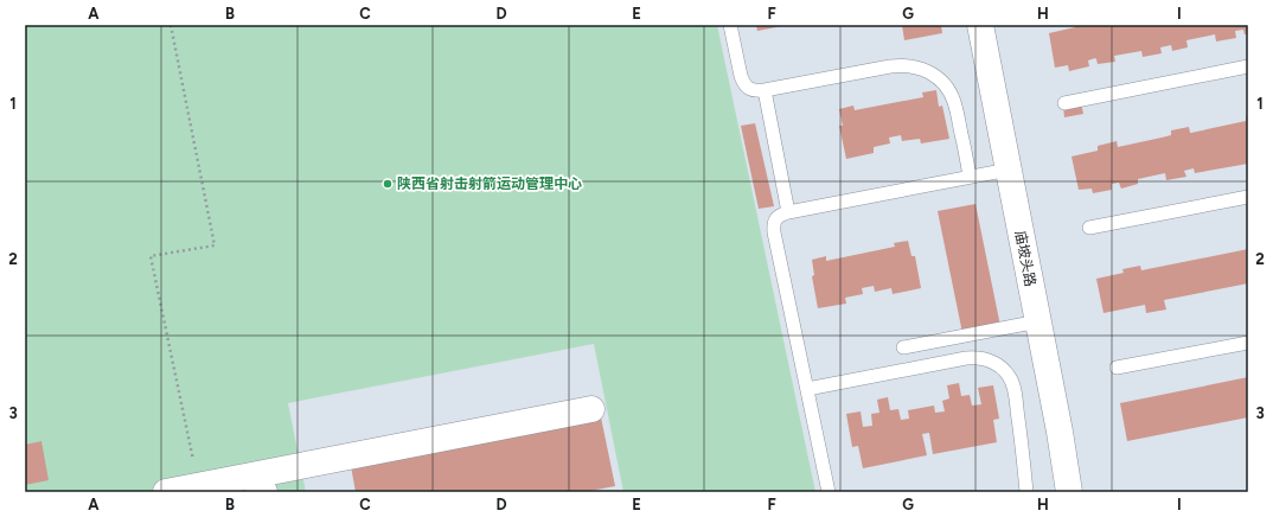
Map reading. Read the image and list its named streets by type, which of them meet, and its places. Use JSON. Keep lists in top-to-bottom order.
{
  "streets": {
    "street": ["庙坡头路"]
  },
  "places": ["陕西省射击射箭运动管理中心"],
  "grid": {
    "columns": [
      "A",
      "B",
      "C",
      "D",
      "E",
      "F",
      "G",
      "H",
      "I"
    ],
    "rows": ["1", "2", "3"]
  }
}
